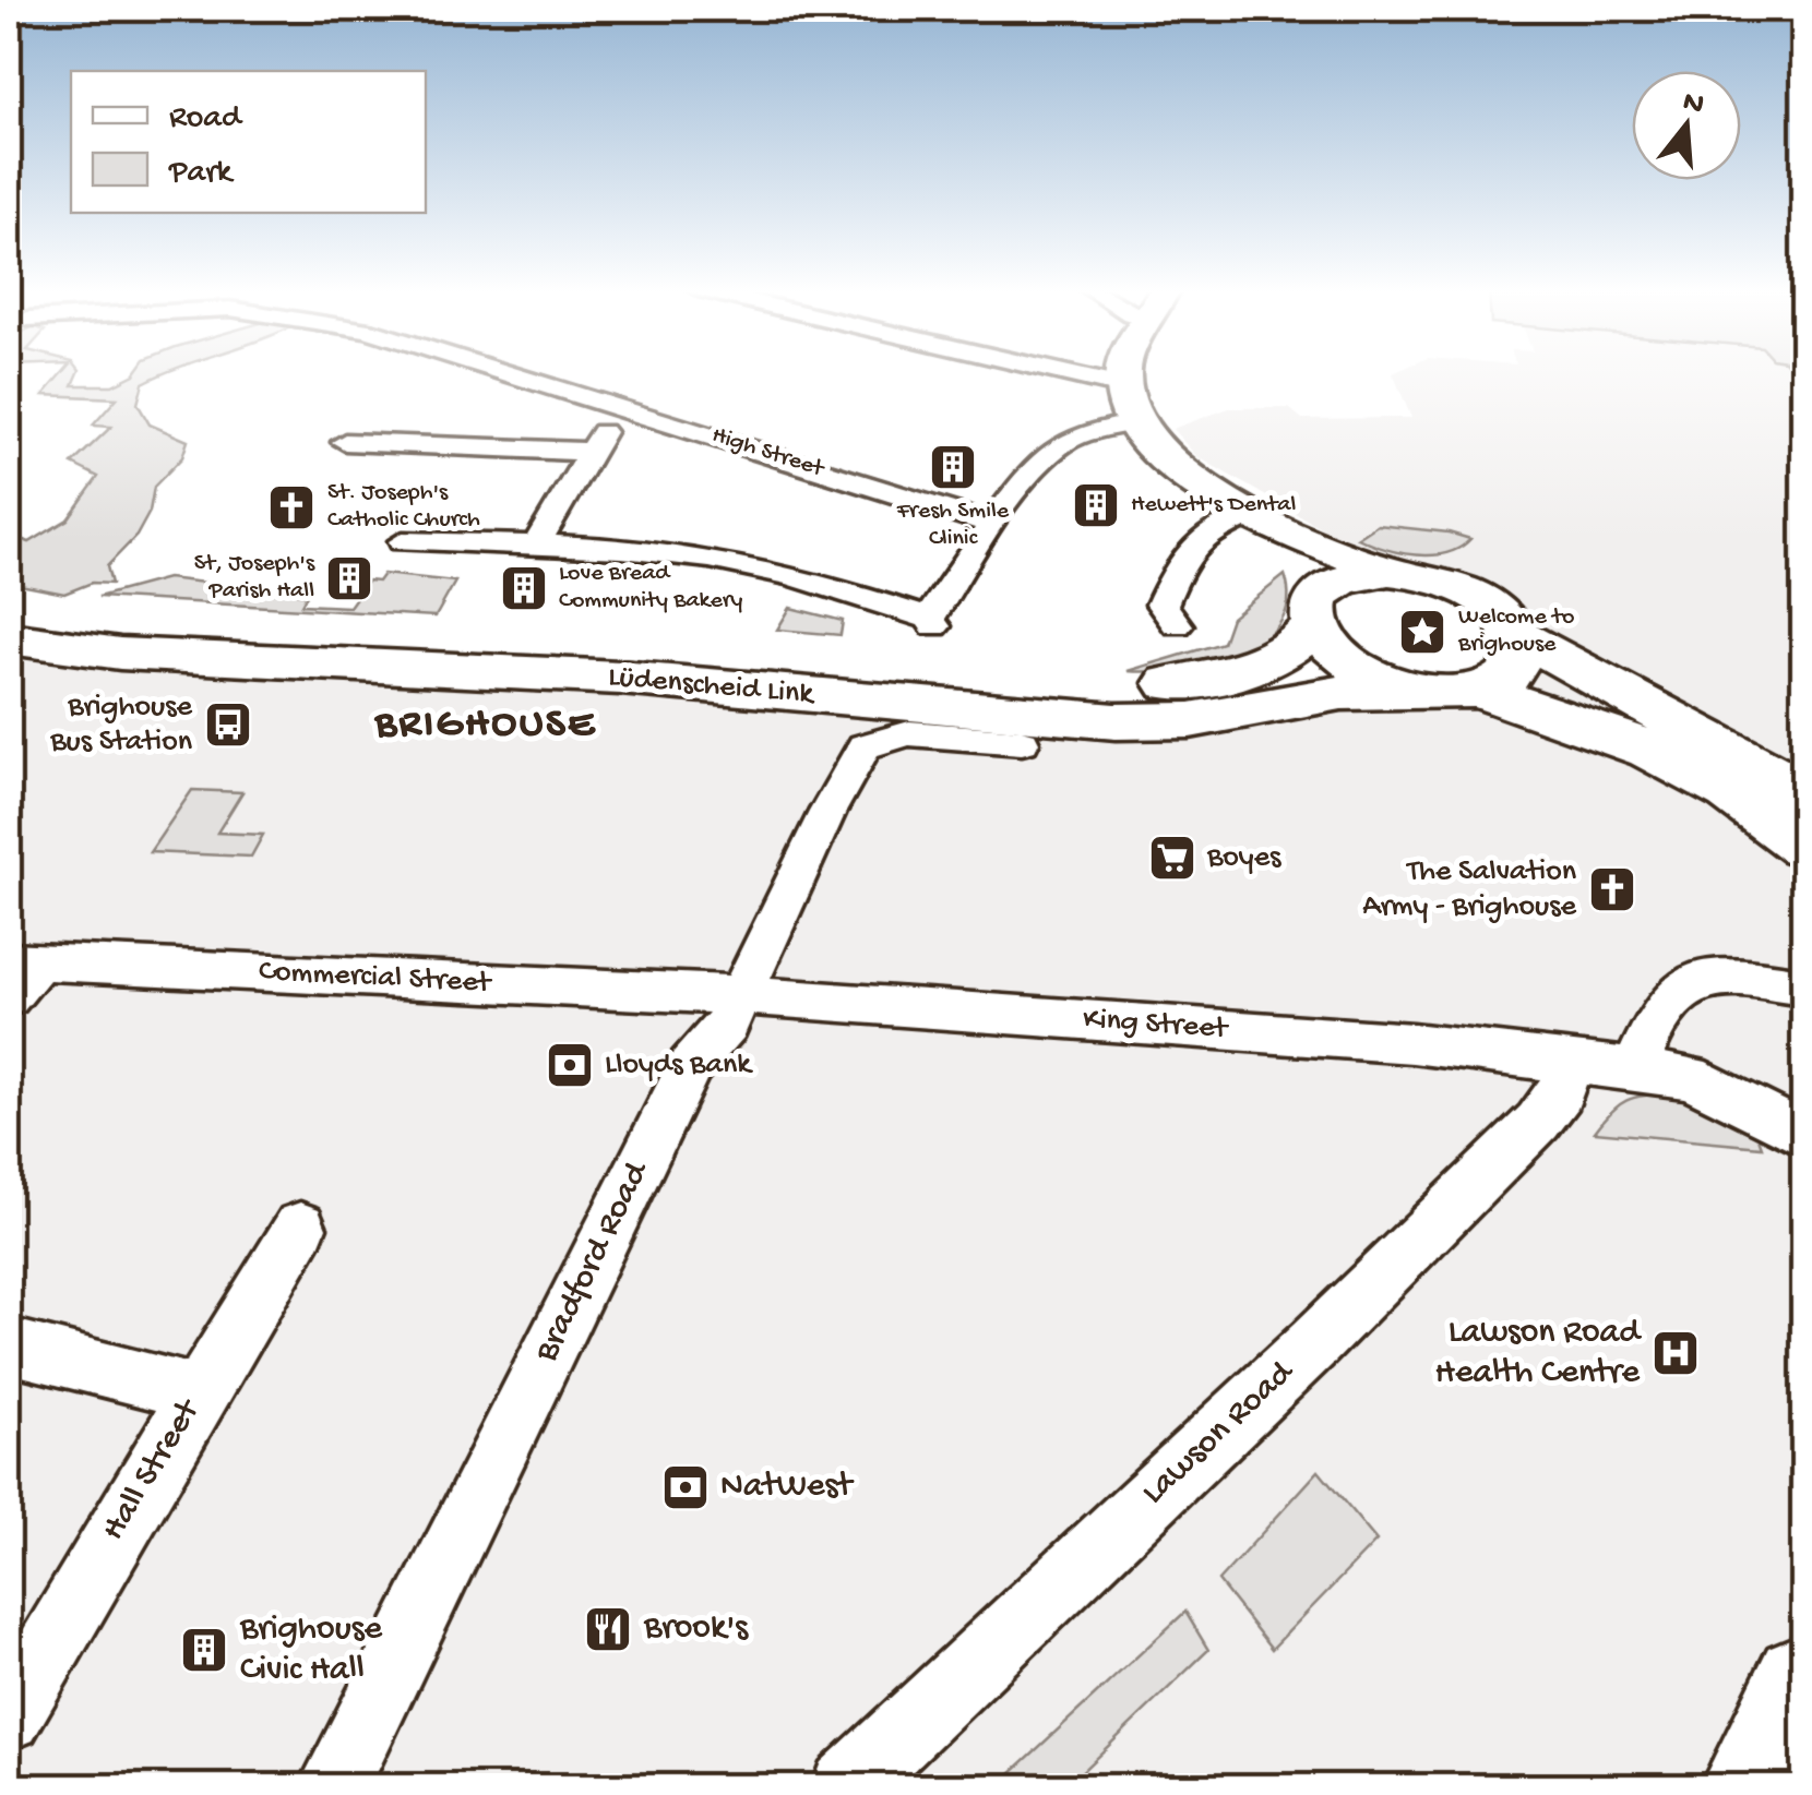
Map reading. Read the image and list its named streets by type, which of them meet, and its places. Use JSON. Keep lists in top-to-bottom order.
{
  "streets": {
    "main road": ["Lüdenscheid Link"],
    "street": [
      "High Street",
      "Commercial Street",
      "King Street",
      "Bradford Road",
      "Lawson Road",
      "Hall Street"
    ]
  },
  "crossings": [
    ["Commercial Street", "King Street"],
    ["Commercial Street", "Bradford Road"],
    ["King Street", "Bradford Road"],
    ["King Street", "Lawson Road"]
  ],
  "districts": ["BRIGHOUSE"],
  "places": {
    "building": [
      "Fresh Smile Clinic",
      "Hewett's Dental",
      "St, Joseph's Parish Hall",
      "Love Bread Community Bakery",
      "Brighouse Civic Hall"
    ],
    "church": ["St. Joseph's Catholic Church", "The Salvation Army - Brighouse"],
    "place": ["Welcome to Brighouse"],
    "bus stop": ["Brighouse Bus Station"],
    "supermarket": ["Boyes"],
    "bank": ["Lloyds Bank", "NatWest"],
    "hospital": ["Lawson Road Health Centre"],
    "restaurant": ["Brook's"]
  },
  "legend": ["Road", "Park"],
  "north": "top"
}
